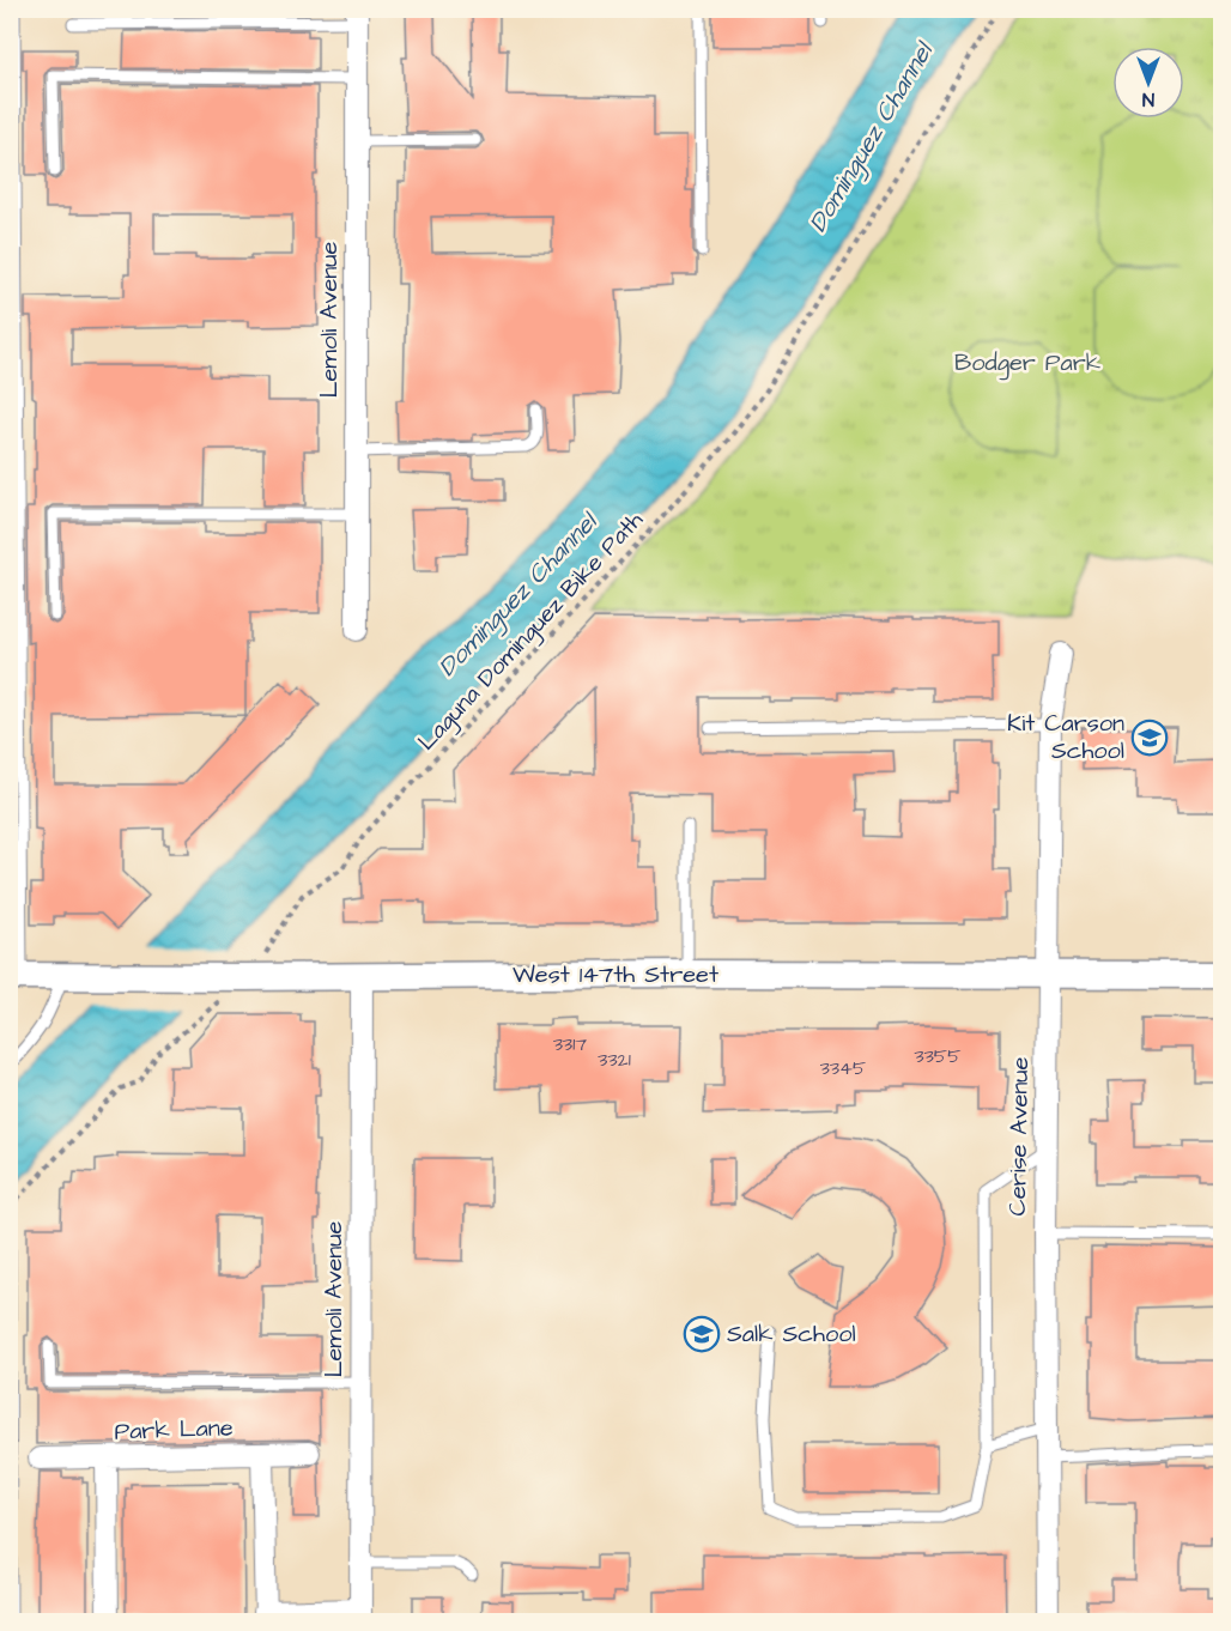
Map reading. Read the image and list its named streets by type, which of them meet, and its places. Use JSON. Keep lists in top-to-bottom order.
{
  "streets": {
    "street": [
      "Lemoli Avenue",
      "West 147th Street",
      "Cerise Avenue",
      "Park Lane"
    ],
    "path": ["Laguna Dominguez Bike Path"]
  },
  "crossings": [
    ["Lemoli Avenue", "West 147th Street"],
    ["Laguna Dominguez Bike Path", "West 147th Street"],
    ["West 147th Street", "Cerise Avenue"]
  ],
  "water": ["Dominguez Channel"],
  "parks": ["Bodger Park"],
  "places": {
    "school or university": ["Kit Carson School", "Salk School"]
  },
  "house_numbers": [
    "3317",
    "3355",
    "3321",
    "3345"
  ],
  "north": "bottom"
}
